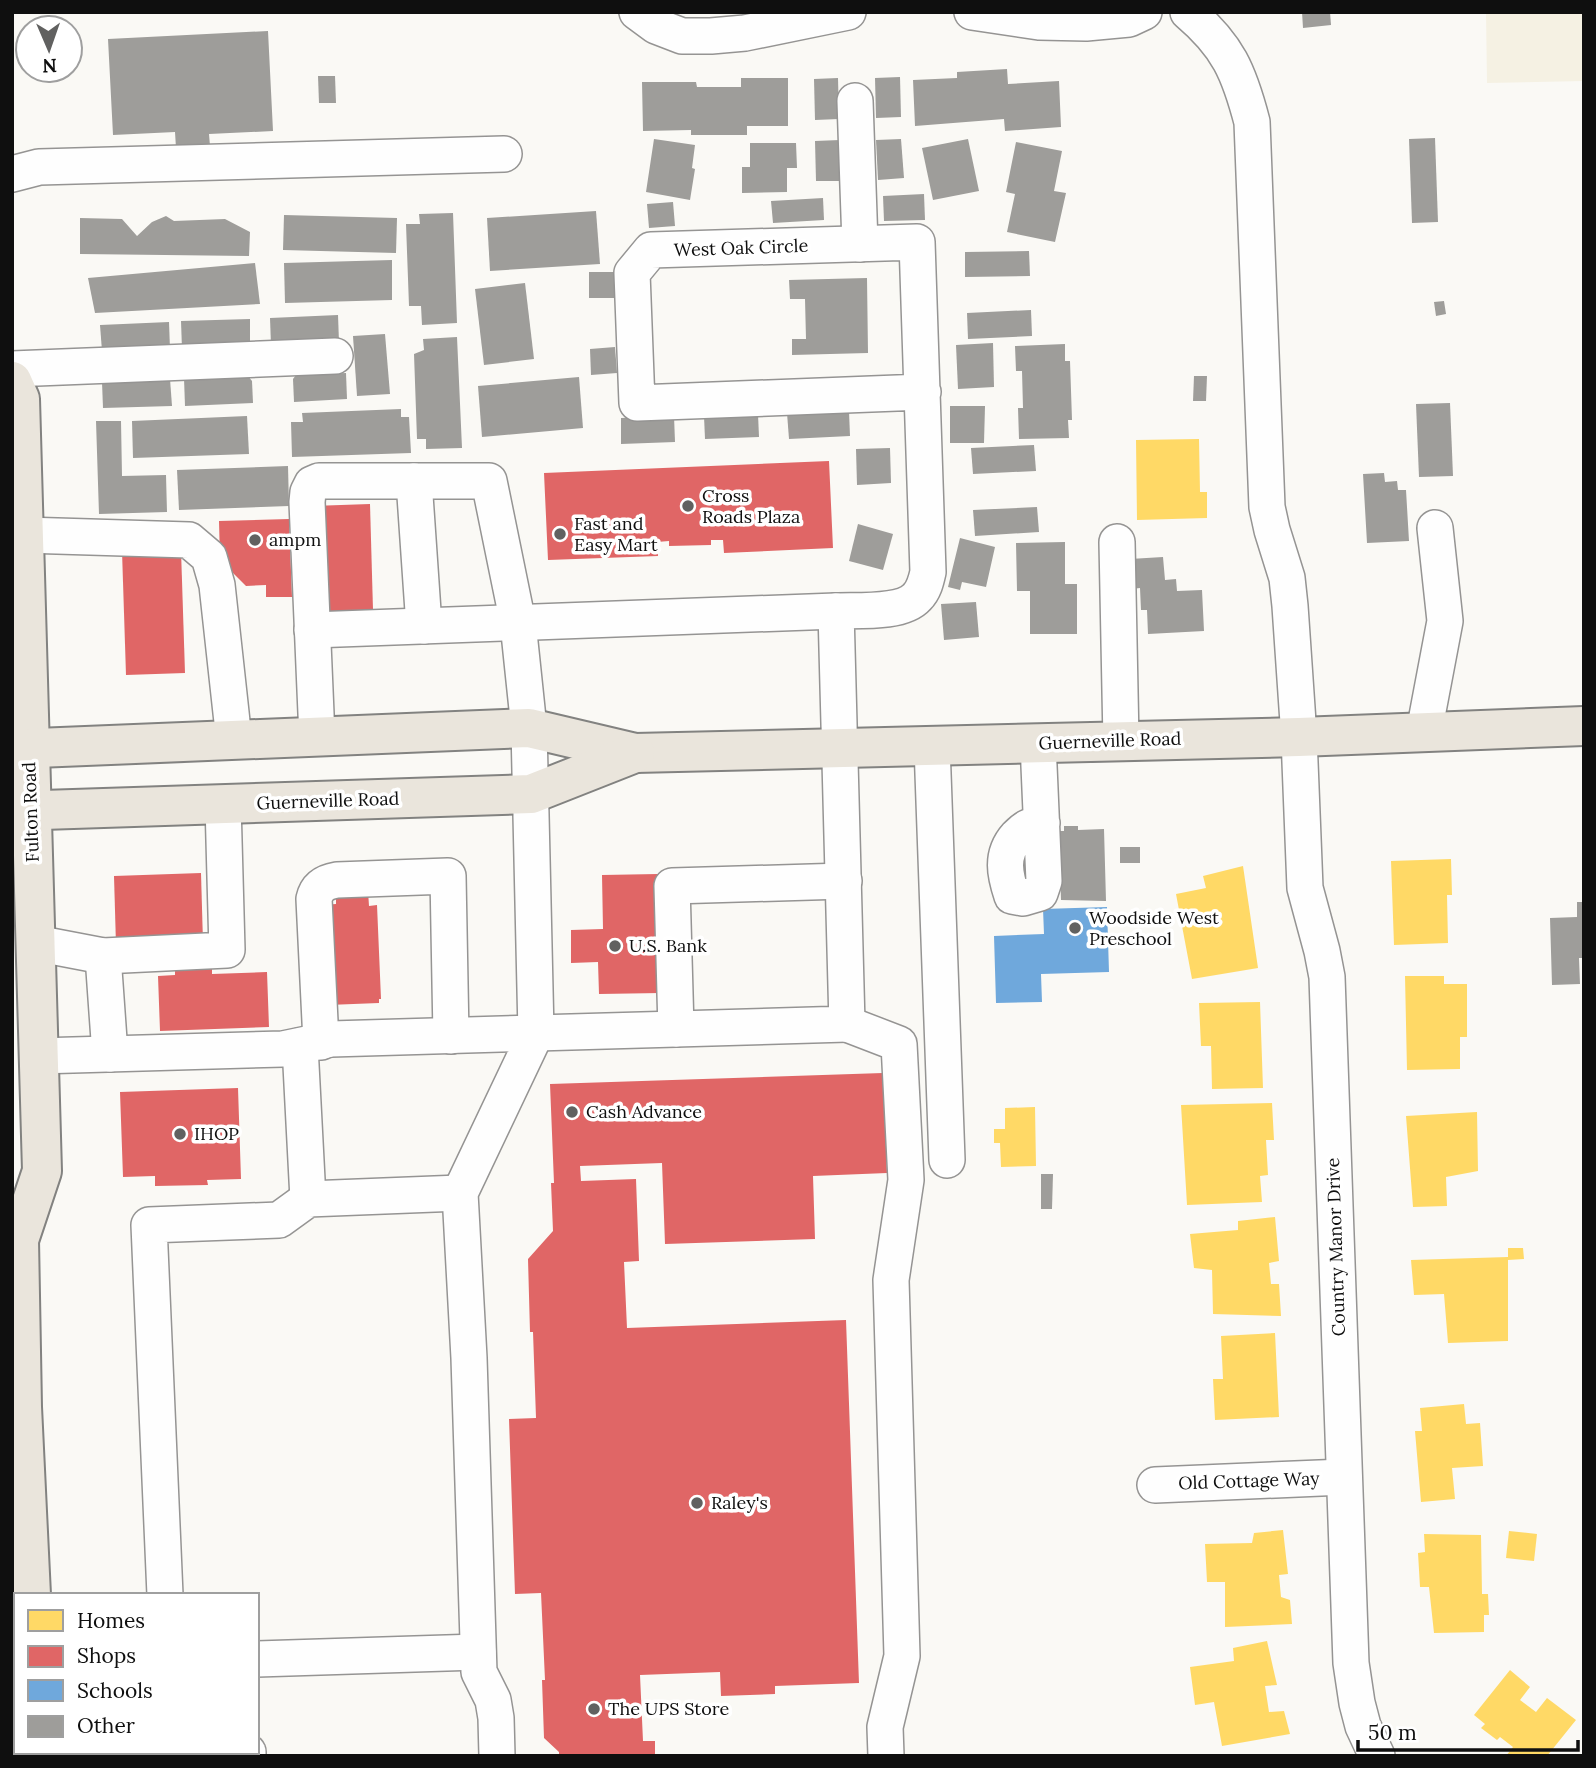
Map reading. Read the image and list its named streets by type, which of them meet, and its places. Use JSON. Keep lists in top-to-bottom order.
{
  "streets": {
    "main road": ["Guerneville Road", "Fulton Road"],
    "street": ["West Oak Circle", "Country Manor Drive", "Old Cottage Way"]
  },
  "crossings": [
    ["Guerneville Road", "Fulton Road"],
    ["Guerneville Road", "Country Manor Drive"],
    ["Country Manor Drive", "Old Cottage Way"]
  ],
  "places": [
    "Cross Roads Plaza",
    "Fast and Easy Mart",
    "ampm",
    "Woodside West Preschool",
    "U.S. Bank",
    "Cash Advance",
    "IHOP",
    "Raley's",
    "The UPS Store"
  ],
  "legend": [
    "Homes",
    "Shops",
    "Schools",
    "Other"
  ],
  "scale_bar": "50 m",
  "north": "bottom"
}
